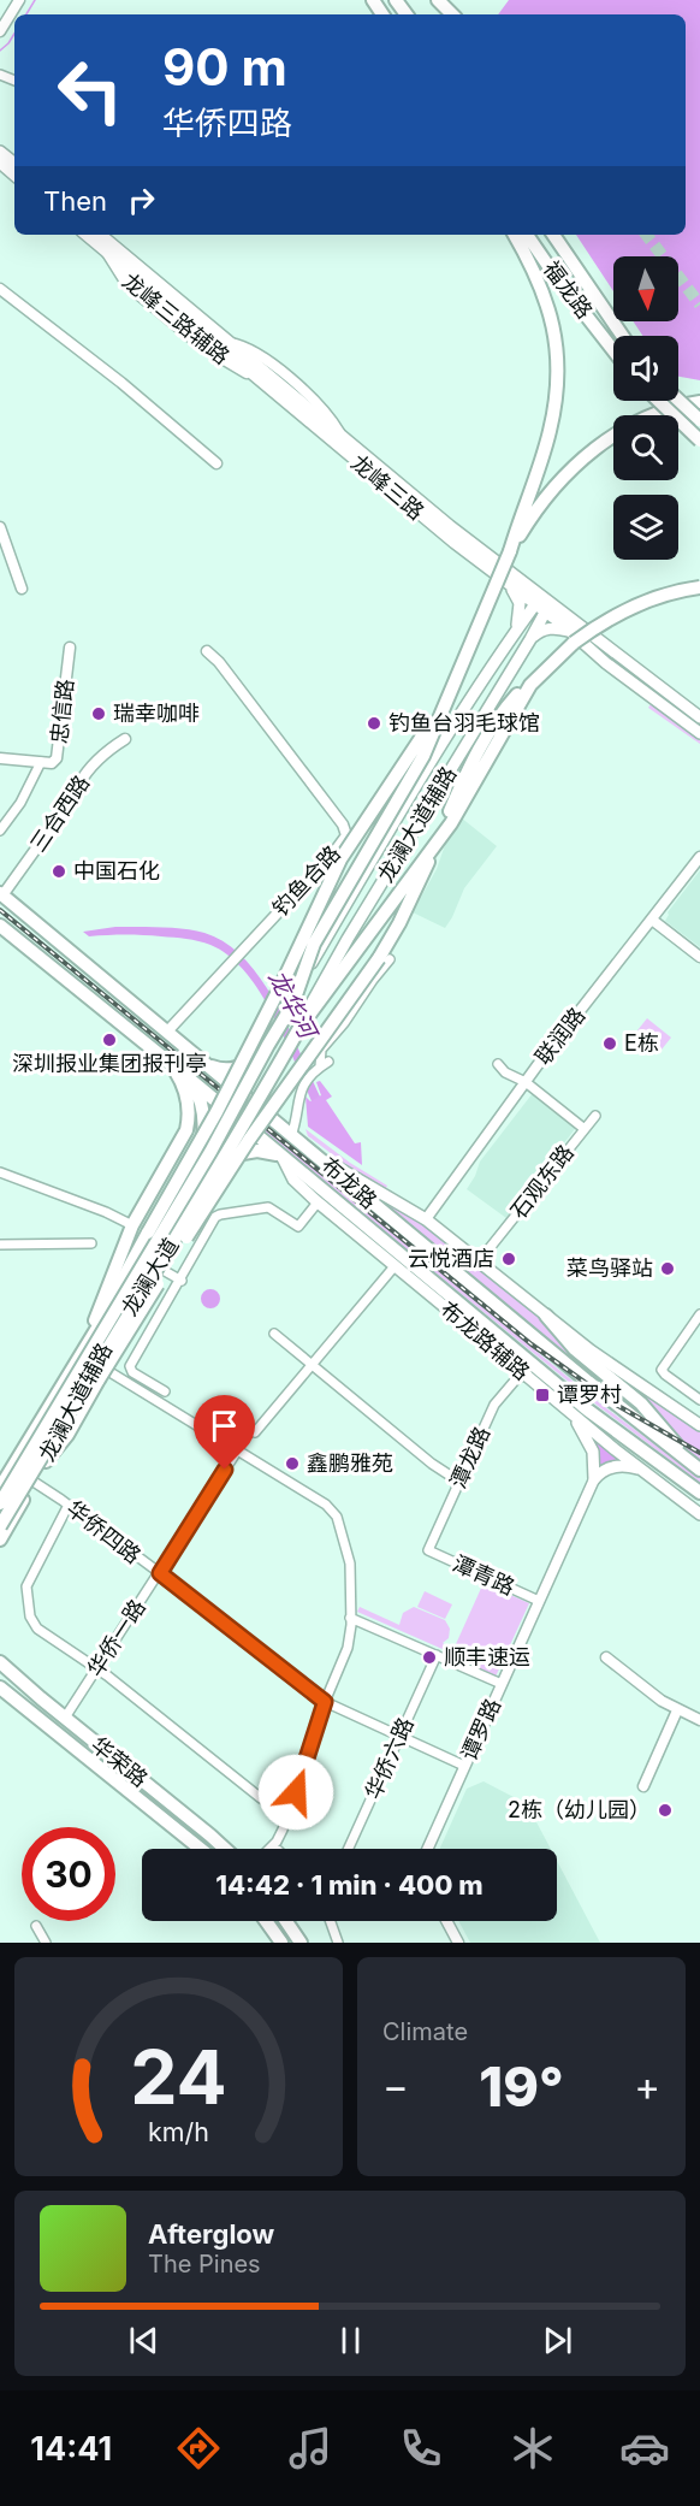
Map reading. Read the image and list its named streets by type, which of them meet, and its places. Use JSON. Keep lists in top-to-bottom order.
{
  "streets": {
    "main road": [
      "福龙路",
      "龙峰三路",
      "龙澜大道辅路",
      "布龙路",
      "龙澜大道",
      "布龙路辅路",
      "华荣路"
    ],
    "street": [
      "忠信路",
      "三合西路",
      "钓鱼合路",
      "联润路",
      "石观东路",
      "潭龙路",
      "华侨四路",
      "潭青路",
      "华侨一路",
      "谭罗路",
      "华侨六路"
    ]
  },
  "crossings": [
    ["龙峰三路", "龙澜大道辅路"],
    ["龙峰三路", "龙澜大道"],
    ["三合西路", "布龙路"],
    ["龙澜大道辅路", "布龙路"],
    ["龙澜大道辅路", "龙澜大道"],
    ["龙澜大道辅路", "华侨四路"],
    ["钓鱼合路", "布龙路"],
    ["布龙路", "布龙路辅路"],
    ["布龙路辅路", "潭龙路"],
    ["潭龙路", "潭青路"],
    ["华侨四路", "华侨一路"],
    ["华侨四路", "谭罗路"],
    ["华侨四路", "华侨六路"],
    ["潭青路", "谭罗路"],
    ["华侨一路", "华荣路"]
  ],
  "water": ["龙华河"],
  "places": {
    "other": [
      "瑞幸咖啡",
      "钓鱼台羽毛球馆",
      "中国石化",
      "深圳报业集团报刊亭",
      "E栋",
      "云悦酒店",
      "菜鸟驿站",
      "鑫鹏雅苑",
      "顺丰速运",
      "2栋（幼儿园）"
    ],
    "transit": ["谭罗村"]
  },
  "north": "bottom",
  "page": {
    "turn": ["90 m", "华侨四路"],
    "then": "Then",
    "limit": "30",
    "trip": "14:42 · 1 min · 400 m",
    "tile": "Climate",
    "heat": ["−", "19°", "+"],
    "song": ["Afterglow", "The Pines"],
    "tabs": "14:41",
    "gauge": ["24", "km/h"]
  }
}
